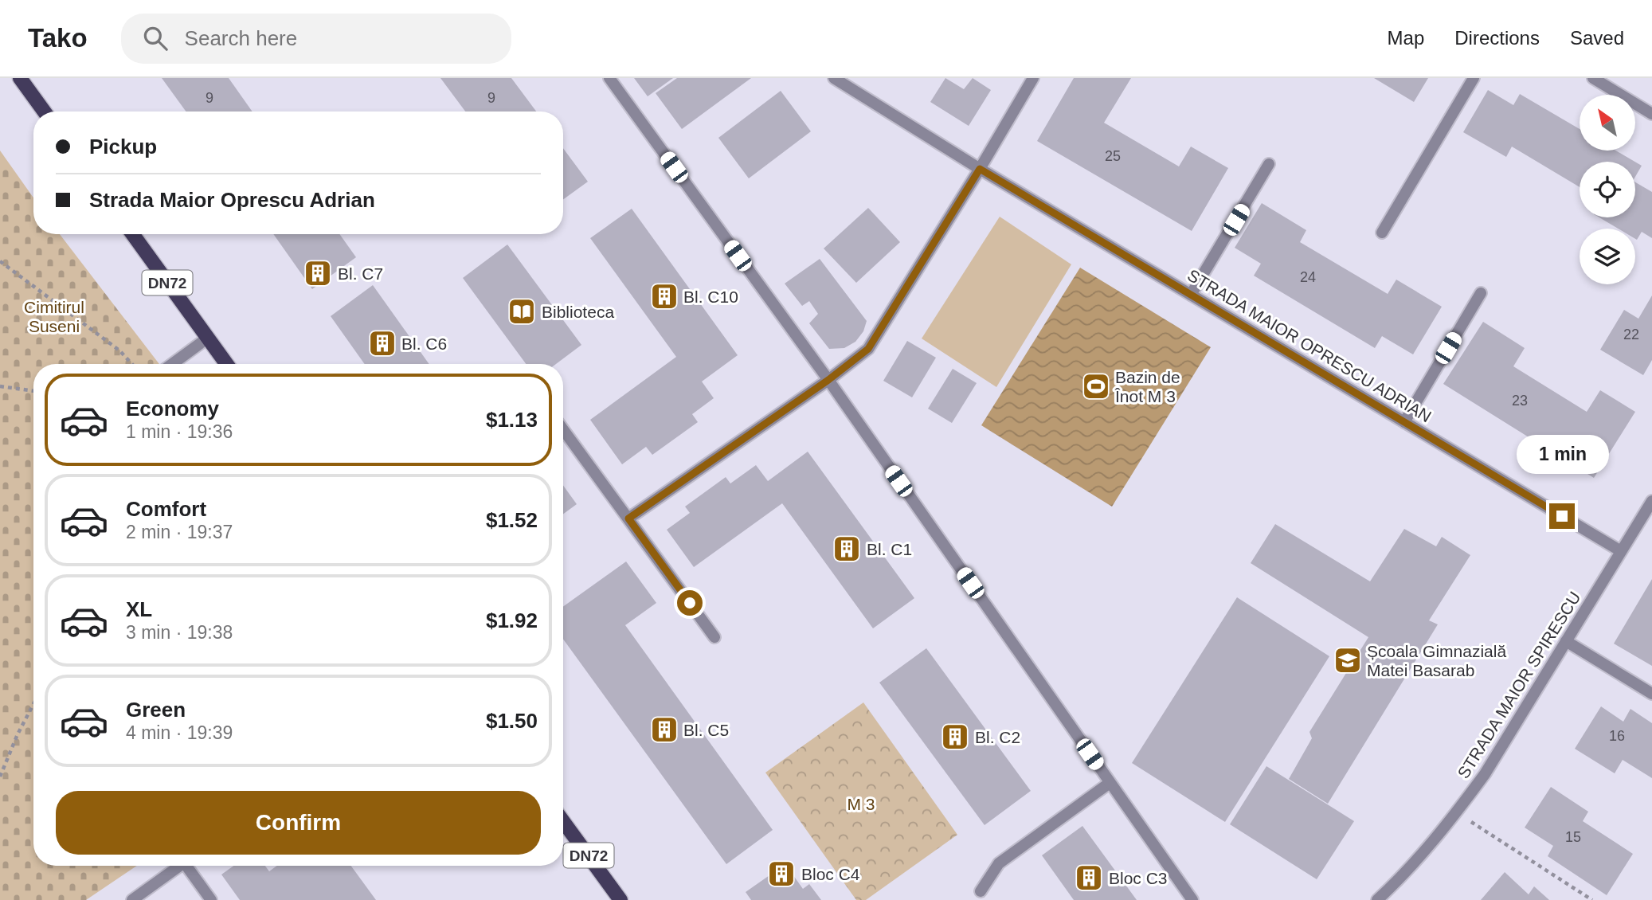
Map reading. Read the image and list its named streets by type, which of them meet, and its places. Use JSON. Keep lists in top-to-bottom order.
{
  "streets": {
    "main road": ["DN72"],
    "street": ["STRADA MAIOR OPRESCU ADRIAN", "STRADA MAIOR SPIRESCU"]
  },
  "crossings": [
    ["STRADA MAIOR OPRESCU ADRIAN", "STRADA MAIOR SPIRESCU"]
  ],
  "parks": ["Cimitirul Suseni", "M 3"],
  "places": {
    "building": [
      "Bl. C7",
      "Bl. C10",
      "Bl. C6",
      "Bl. C1",
      "Bl. C5",
      "Bl. C2",
      "Bloc C4",
      "Bloc C3"
    ],
    "library": ["Biblioteca"],
    "sports": ["Bazin de Înot M 3"],
    "school or university": ["Școala Gimnazială Matei Basarab"]
  },
  "house_numbers": [
    "9",
    "9",
    "25",
    "24",
    "22",
    "23",
    "16",
    "15"
  ],
  "north": "top left",
  "page": {
    "header": "Tako",
    "search": "Search here",
    "nav": ["Map", "Directions", "Saved"],
    "banner": ["Pickup", "Strada Maior Oprescu Adrian"],
    "list": [
      {
        "name": "Economy",
        "note": "1 min · 19:36",
        "value": "$1.13"
      },
      {
        "name": "Comfort",
        "note": "2 min · 19:37",
        "value": "$1.52"
      },
      {
        "name": "XL",
        "note": "3 min · 19:38",
        "value": "$1.92"
      },
      {
        "name": "Green",
        "note": "4 min · 19:39",
        "value": "$1.50"
      }
    ],
    "bubble": "1 min",
    "buttons": "Confirm"
  }
}
